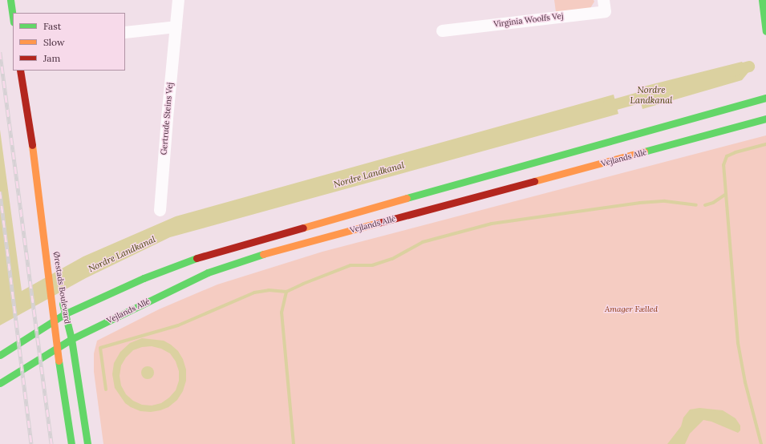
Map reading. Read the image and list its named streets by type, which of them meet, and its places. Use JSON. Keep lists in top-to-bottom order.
{
  "streets": {
    "street": [
      "Virginia Woolfs Vej",
      "Gertrude Steins Vej",
      "Vejlands Allé",
      "Ørestads Boulevard"
    ]
  },
  "crossings": [
    ["Vejlands Allé", "Ørestads Boulevard"]
  ],
  "water": ["Nordre Landkanal"],
  "parks": ["Amager Fælled"],
  "legend": ["Fast", "Slow", "Jam"]
}
